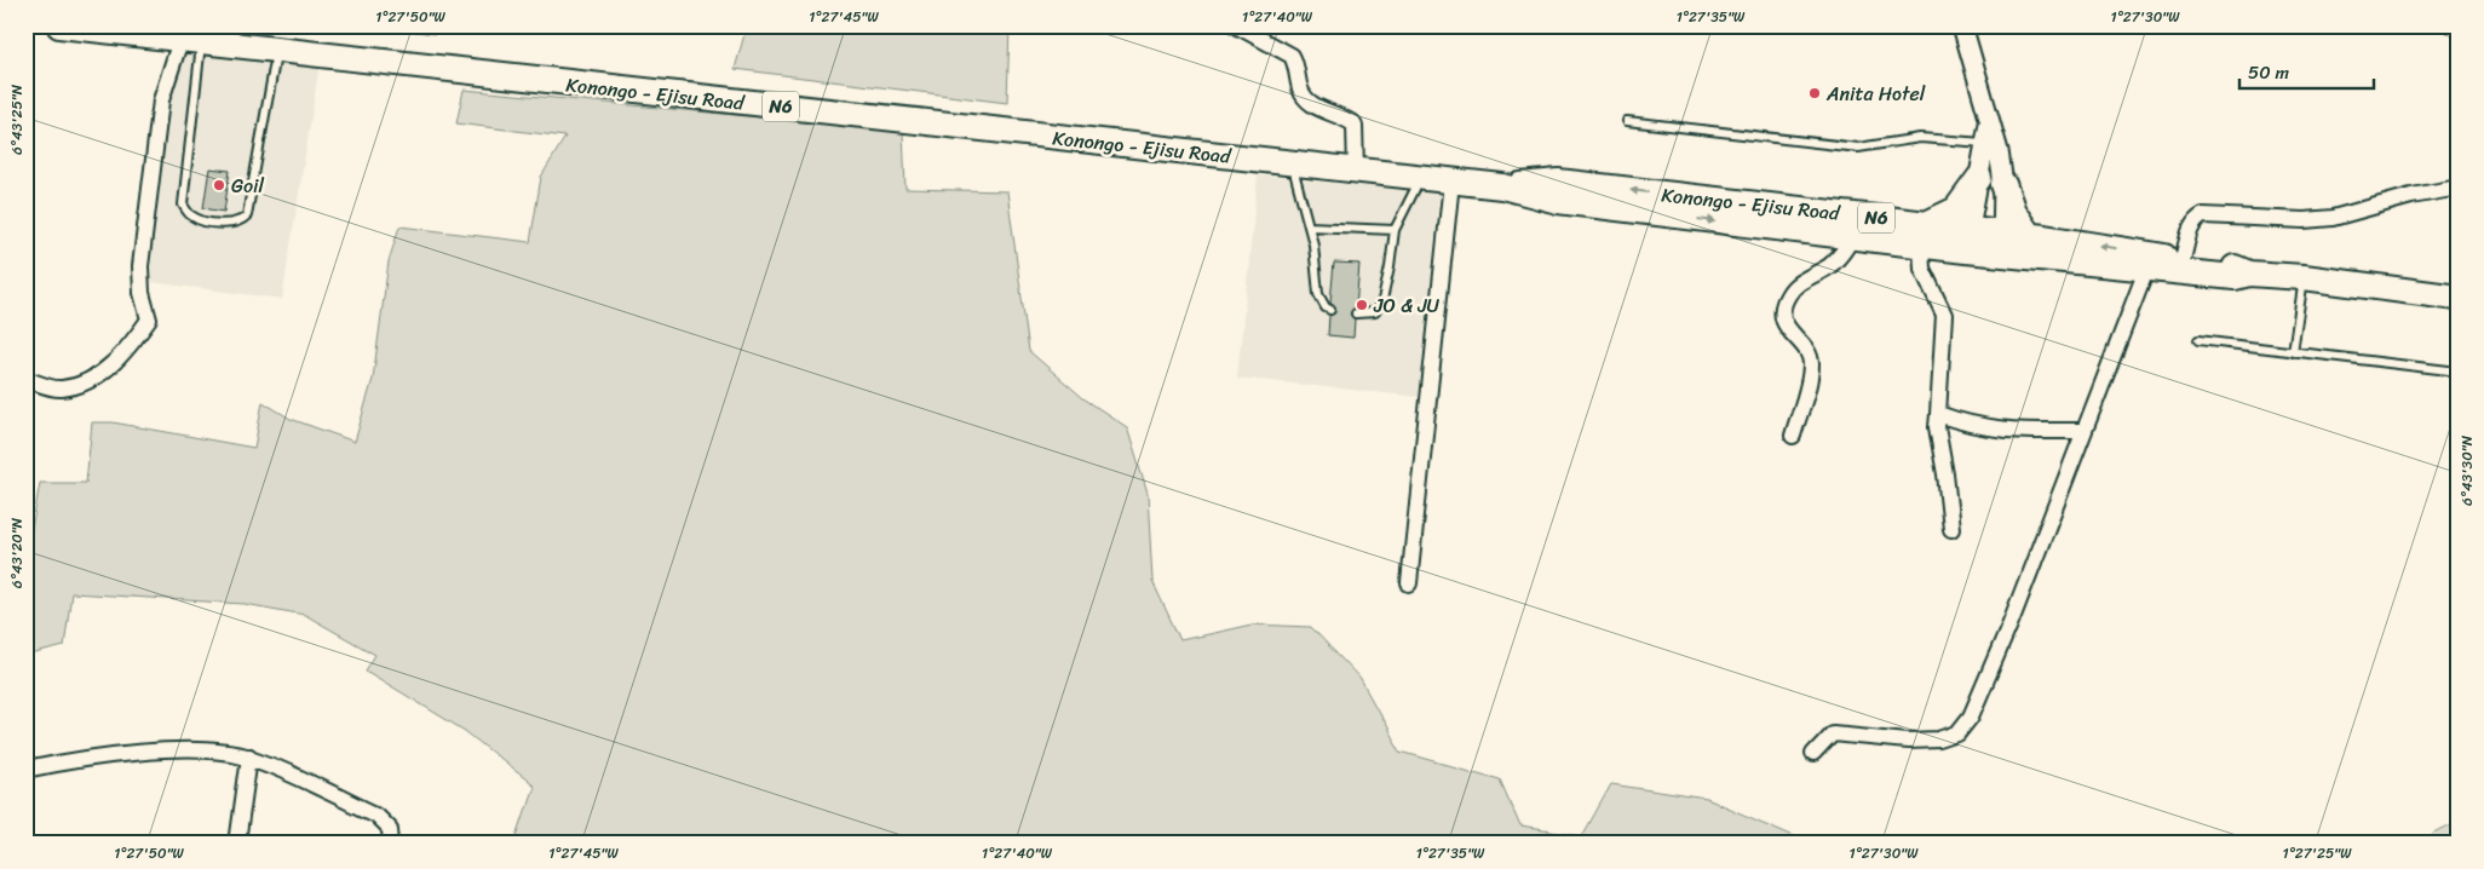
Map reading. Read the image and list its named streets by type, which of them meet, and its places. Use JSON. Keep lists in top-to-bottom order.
{
  "streets": {
    "highway": ["Konongo - Ejisu Road", "N6"]
  },
  "places": ["Anita Hotel", "Goil", "JO & JU"],
  "scale_bar": "50 m",
  "coordinates": [
    "1°27'50\"W",
    "1°27'45\"W",
    "1°27'40\"W",
    "1°27'35\"W",
    "1°27'30\"W",
    "6°43'25\"N",
    "6°43'30\"N",
    "6°43'20\"N",
    "1°27'25\"W"
  ]
}
